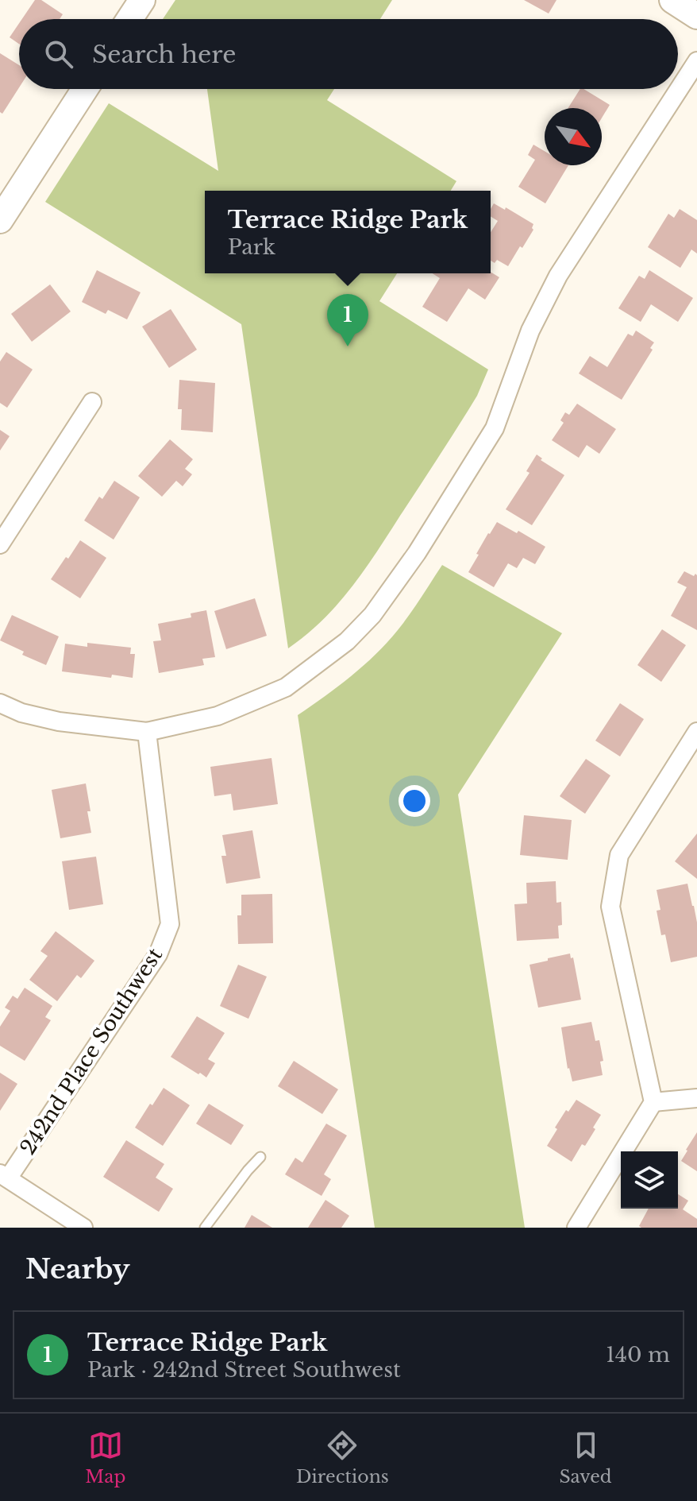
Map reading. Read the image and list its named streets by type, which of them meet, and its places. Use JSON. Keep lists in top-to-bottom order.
{
  "streets": {
    "street": ["242nd Place Southwest"]
  },
  "north": "bottom right",
  "page": {
    "search": "Search here",
    "popup": ["Terrace Ridge Park", "Park"],
    "pins": "1",
    "heading": "Nearby",
    "list": [
      {
        "mark": "1",
        "name": "Terrace Ridge Park",
        "note": "Park · 242nd Street Southwest",
        "value": "140 m"
      }
    ],
    "nav": ["Map", "Directions", "Saved"]
  }
}
